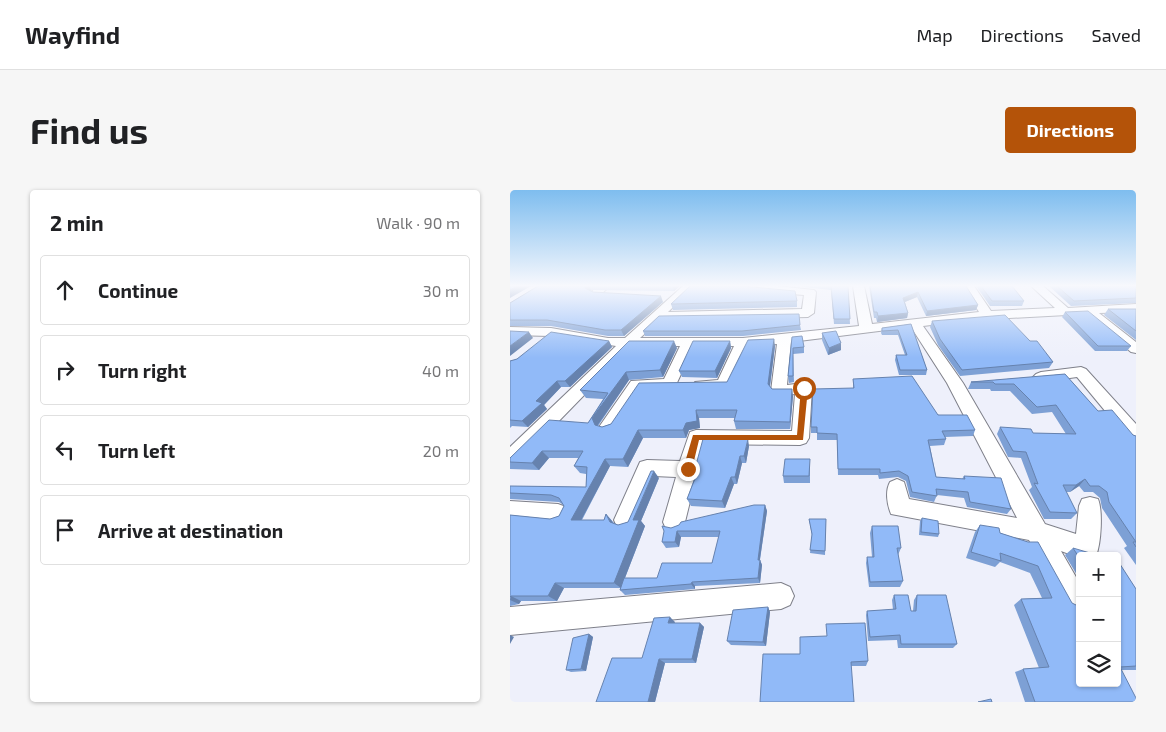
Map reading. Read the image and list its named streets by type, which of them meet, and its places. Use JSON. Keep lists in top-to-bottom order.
{
  "page": {
    "header": "Wayfind",
    "nav": ["Map", "Directions", "Saved"],
    "buttons": "Directions",
    "title": "Find us",
    "heading": ["2 min", "Walk · 90 m"],
    "list": [
      ["Continue", "30 m"],
      ["Turn right", "40 m"],
      ["Turn left", "20 m"],
      "Arrive at destination"
    ],
    "map_buttons": ["+", "−"]
  }
}
